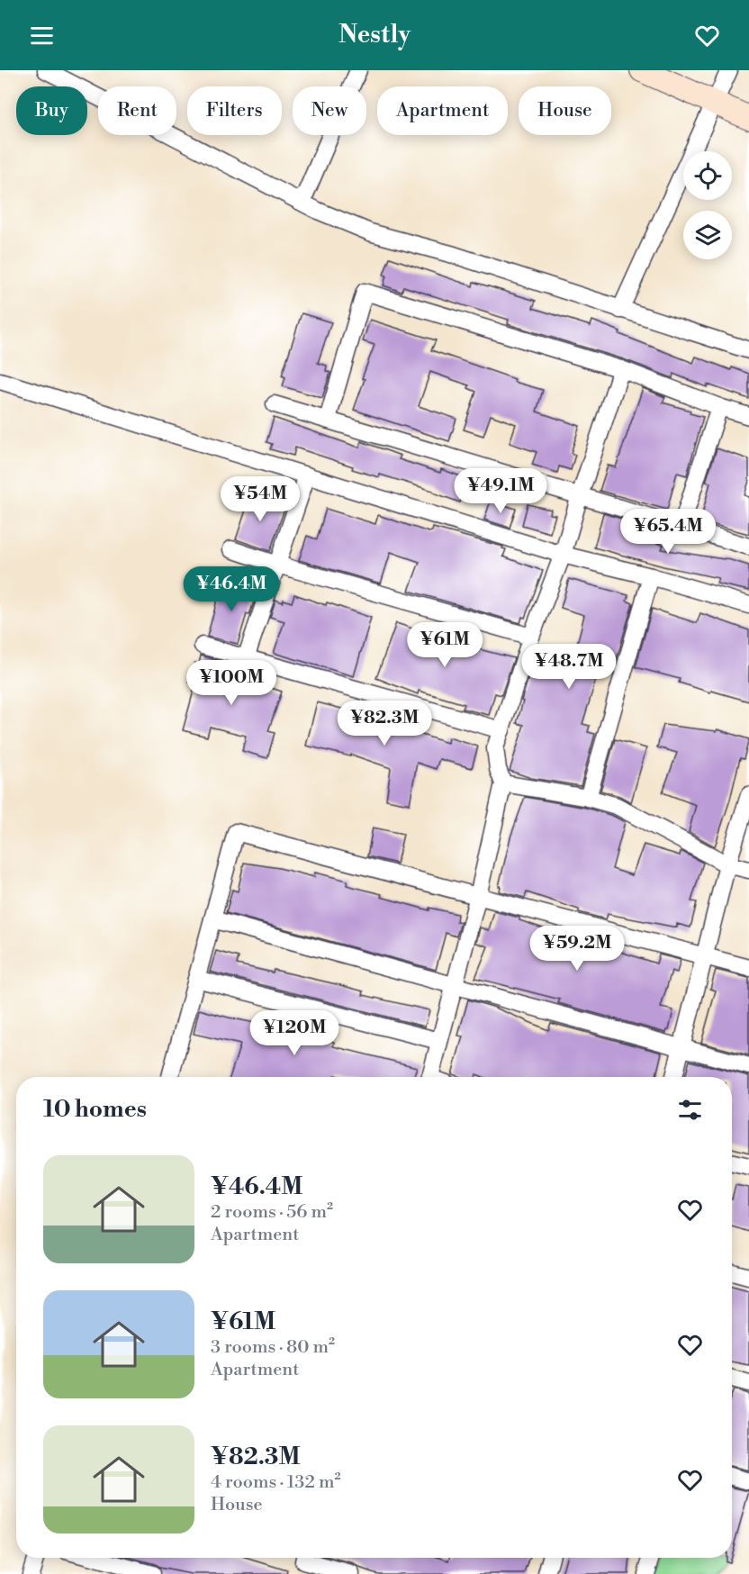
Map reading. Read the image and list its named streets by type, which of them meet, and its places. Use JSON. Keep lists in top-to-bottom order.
{
  "page": {
    "header": "Nestly",
    "chip": [
      "Buy",
      "Rent",
      "Filters",
      "New",
      "Apartment",
      "House"
    ],
    "price": [
      "¥49.1M",
      "¥54M",
      "¥65.4M",
      "¥46.4M",
      "¥61M",
      "¥48.7M",
      "¥100M",
      "¥82.3M",
      "¥59.2M",
      "¥120M"
    ],
    "heading": "10 homes",
    "list": [
      {
        "name": "¥46.4M",
        "note": "2 rooms · 56 m² · Apartment"
      },
      {
        "name": "¥61M",
        "note": "3 rooms · 80 m² · Apartment"
      },
      {
        "name": "¥82.3M",
        "note": "4 rooms · 132 m² · House"
      }
    ]
  }
}
